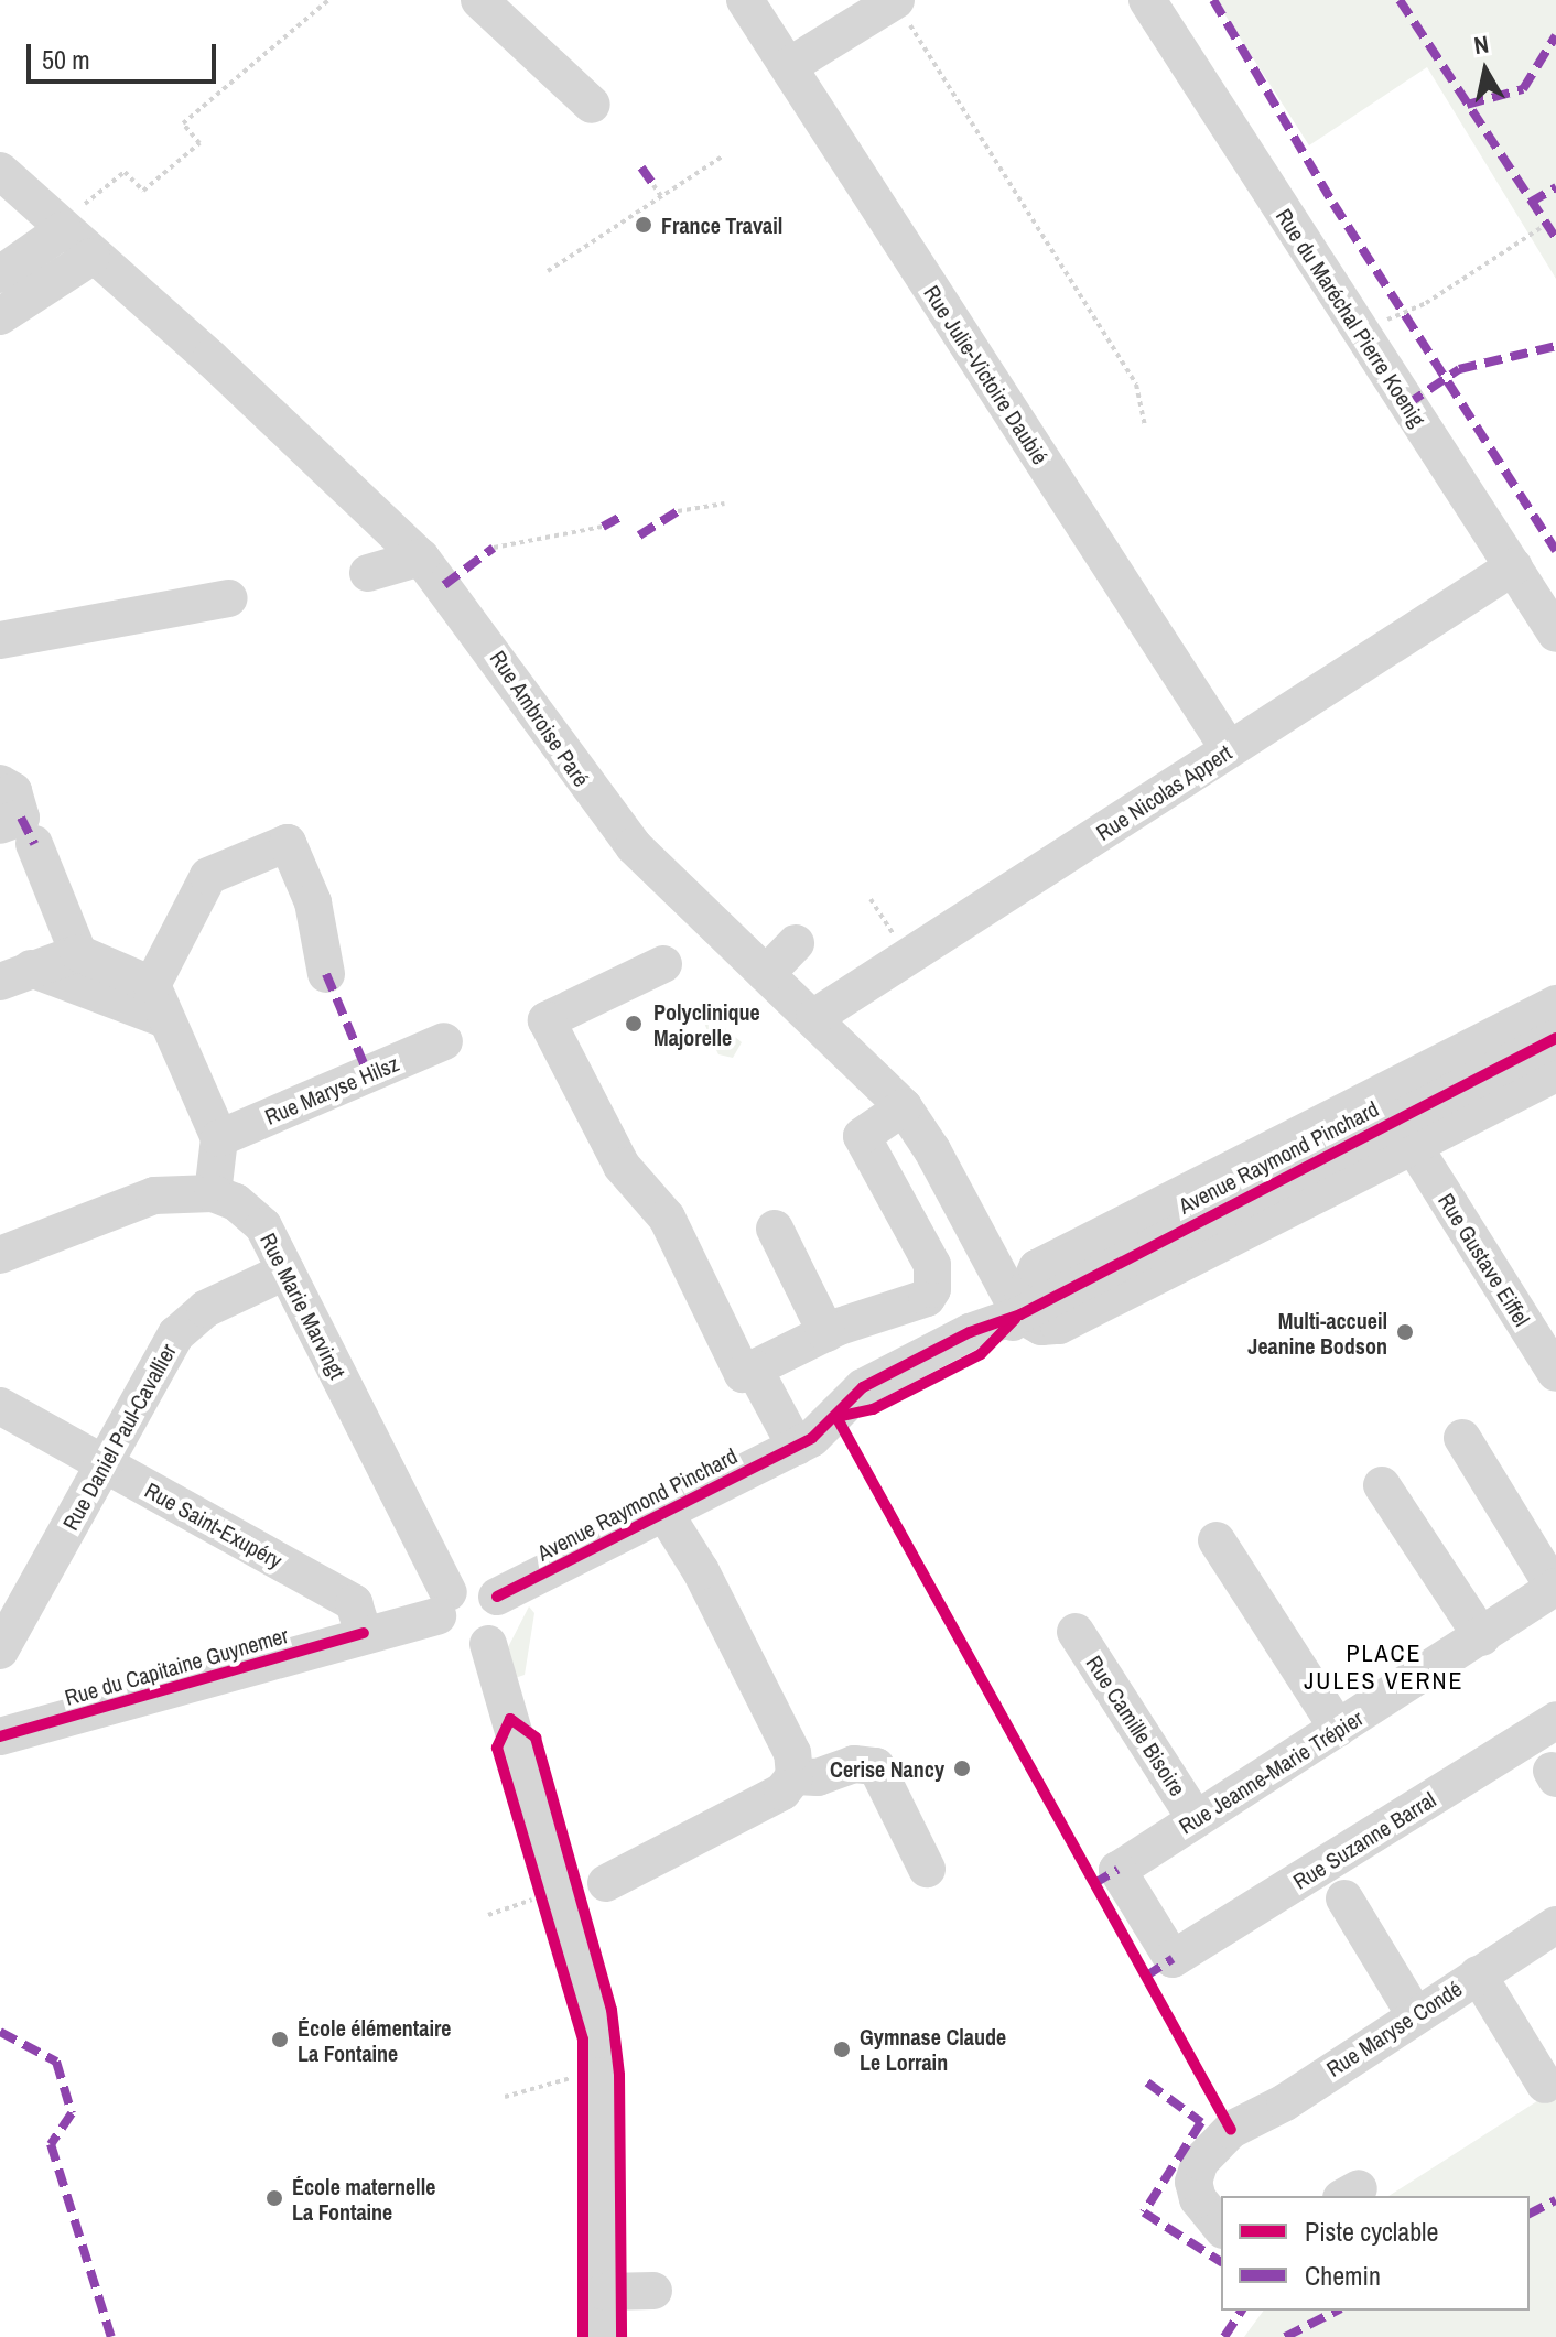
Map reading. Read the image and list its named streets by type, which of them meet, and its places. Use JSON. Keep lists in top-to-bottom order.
{
  "streets": {
    "street": [
      "Rue du Maréchal Pierre Koenig",
      "Rue Julie-Victoire Daubié",
      "Rue Ambroise Paré",
      "Rue Nicolas Appert",
      "Rue Maryse Hilsz",
      "Avenue Raymond Pinchard",
      "Rue Gustave Eiffel",
      "Rue Marie Marvingt",
      "Rue Daniel Paul-Cavallier",
      "Rue Saint-Exupéry",
      "Rue du Capitaine Guynemer",
      "Rue Camille Bisoire",
      "Rue Jeanne-Marie Trépier",
      "Rue Suzanne Barral",
      "Rue Maryse Condé"
    ]
  },
  "crossings": [
    ["Rue du Maréchal Pierre Koenig", "Rue Nicolas Appert"],
    ["Rue Julie-Victoire Daubié", "Rue Nicolas Appert"],
    ["Rue Ambroise Paré", "Rue Nicolas Appert"],
    ["Rue Ambroise Paré", "Avenue Raymond Pinchard"],
    ["Avenue Raymond Pinchard", "Rue Marie Marvingt"],
    ["Avenue Raymond Pinchard", "Rue du Capitaine Guynemer"],
    ["Rue Marie Marvingt", "Rue Daniel Paul-Cavallier"],
    ["Rue Marie Marvingt", "Rue du Capitaine Guynemer"],
    ["Rue Daniel Paul-Cavallier", "Rue Saint-Exupéry"],
    ["Rue Saint-Exupéry", "Rue du Capitaine Guynemer"],
    ["Rue Camille Bisoire", "Rue Jeanne-Marie Trépier"],
    ["Rue Jeanne-Marie Trépier", "Rue Suzanne Barral"]
  ],
  "districts": ["PLACE JULES VERNE"],
  "places": [
    "France Travail",
    "Polyclinique Majorelle",
    "Multi-accueil Jeanine Bodson",
    "Cerise Nancy",
    "École élémentaire La Fontaine",
    "Gymnase Claude Le Lorrain",
    "École maternelle La Fontaine"
  ],
  "legend": ["Piste cyclable", "Chemin"],
  "scale_bar": "50 m",
  "north": "top"
}
